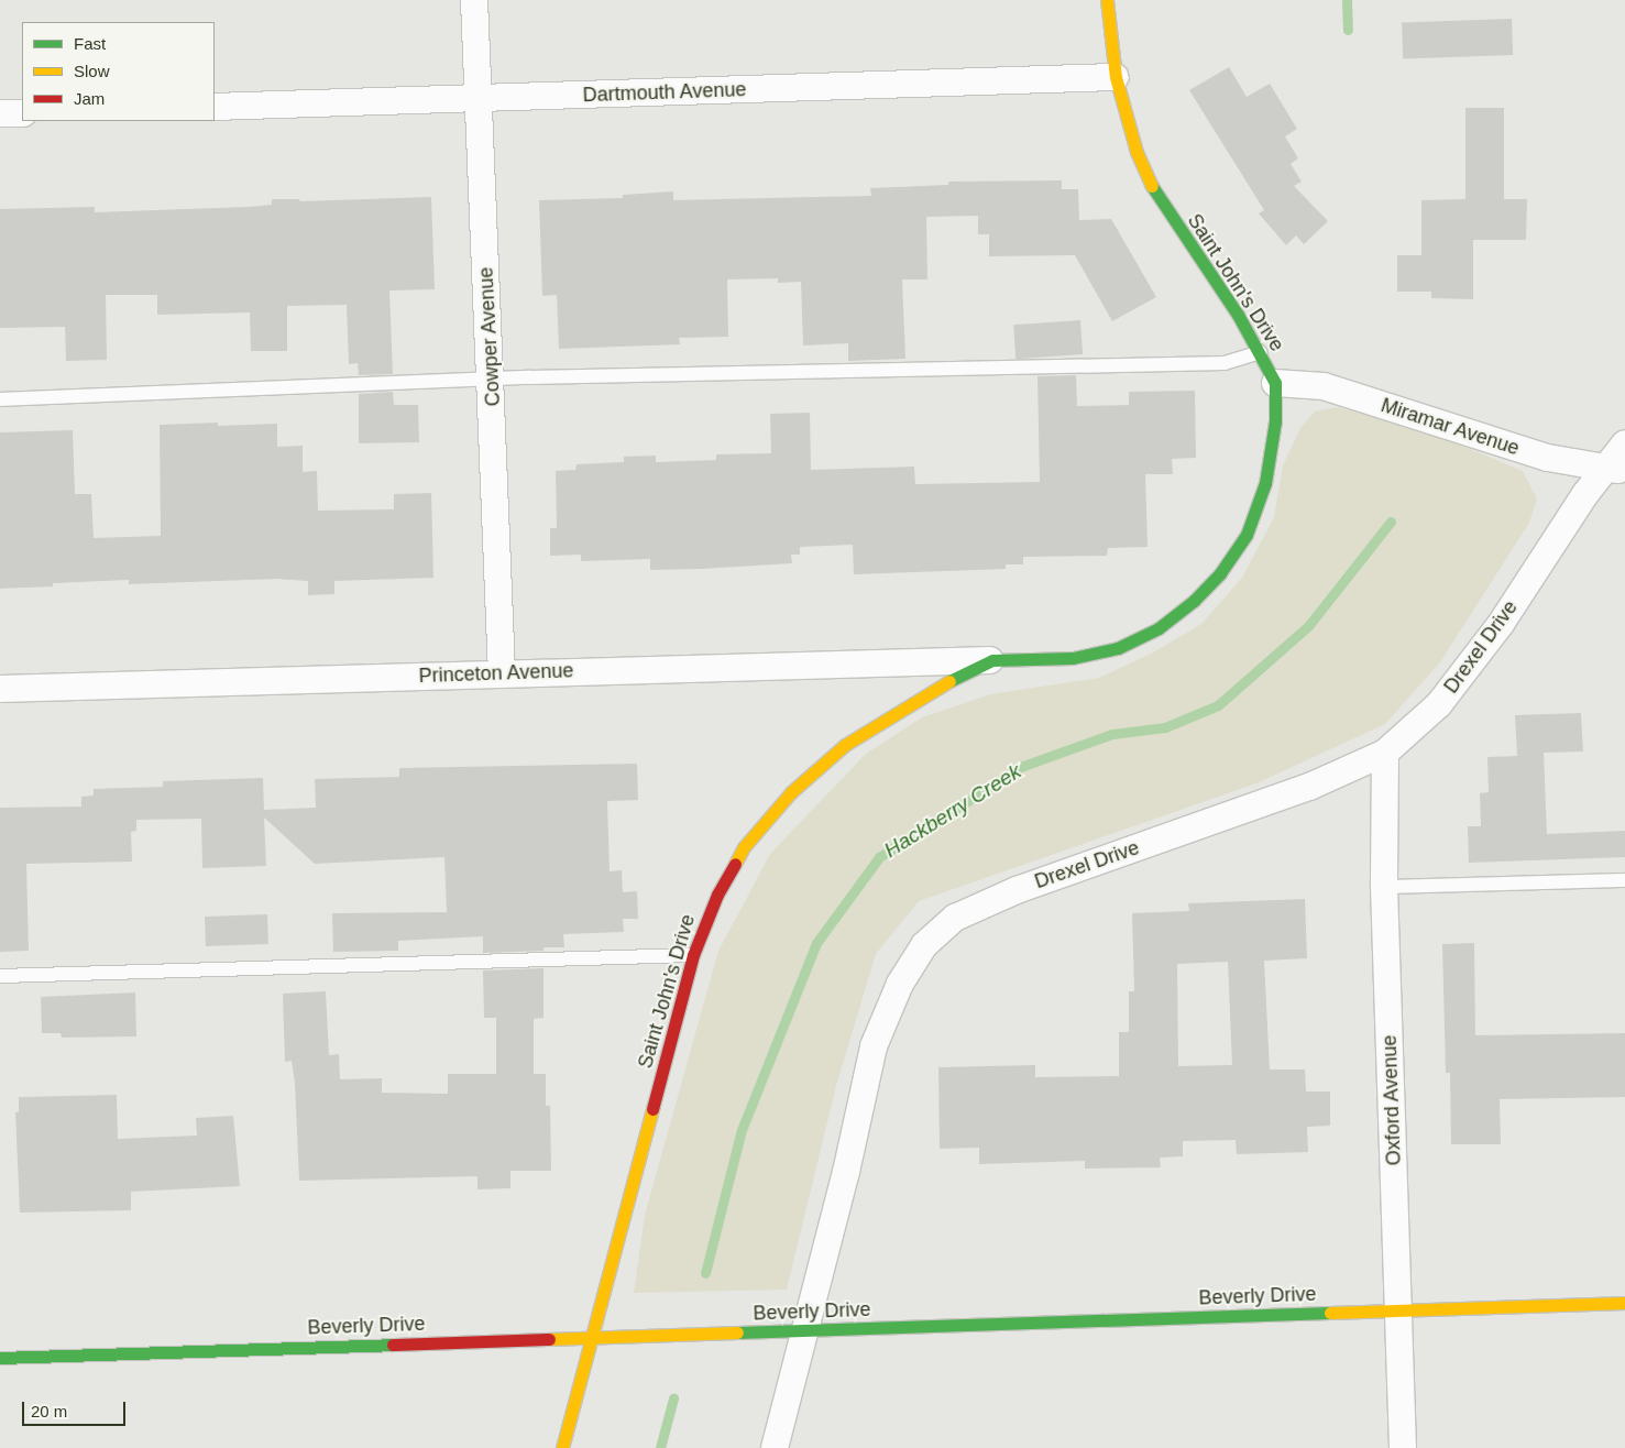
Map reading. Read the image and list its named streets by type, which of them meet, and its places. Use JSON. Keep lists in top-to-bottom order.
{
  "streets": {
    "street": [
      "Dartmouth Avenue",
      "Saint John's Drive",
      "Cowper Avenue",
      "Miramar Avenue",
      "Drexel Drive",
      "Princeton Avenue",
      "Oxford Avenue",
      "Beverly Drive"
    ]
  },
  "crossings": [
    ["Dartmouth Avenue", "Saint John's Drive"],
    ["Dartmouth Avenue", "Cowper Avenue"],
    ["Saint John's Drive", "Miramar Avenue"],
    ["Saint John's Drive", "Princeton Avenue"],
    ["Saint John's Drive", "Beverly Drive"],
    ["Cowper Avenue", "Princeton Avenue"],
    ["Miramar Avenue", "Drexel Drive"],
    ["Drexel Drive", "Oxford Avenue"],
    ["Drexel Drive", "Beverly Drive"],
    ["Oxford Avenue", "Beverly Drive"]
  ],
  "water": ["Hackberry Creek"],
  "legend": ["Fast", "Slow", "Jam"],
  "scale_bar": "20 m"
}
